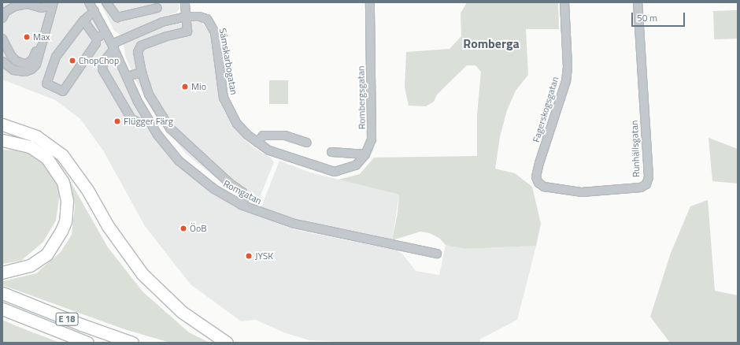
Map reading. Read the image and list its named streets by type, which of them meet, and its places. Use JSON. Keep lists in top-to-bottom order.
{
  "streets": {
    "highway": ["E 18"],
    "street": [
      "Sämskarbogatan",
      "Rombergsgatan",
      "Fagerskogsgatan",
      "Runhällsgatan",
      "Romgatan"
    ]
  },
  "crossings": [
    ["Sämskarbogatan", "Rombergsgatan"],
    ["Fagerskogsgatan", "Runhällsgatan"]
  ],
  "districts": ["Romberga"],
  "places": [
    "Max",
    "ChopChop",
    "Mio",
    "Flügger Färg",
    "ÖoB",
    "JYSK"
  ],
  "scale_bar": "50 m"
}
